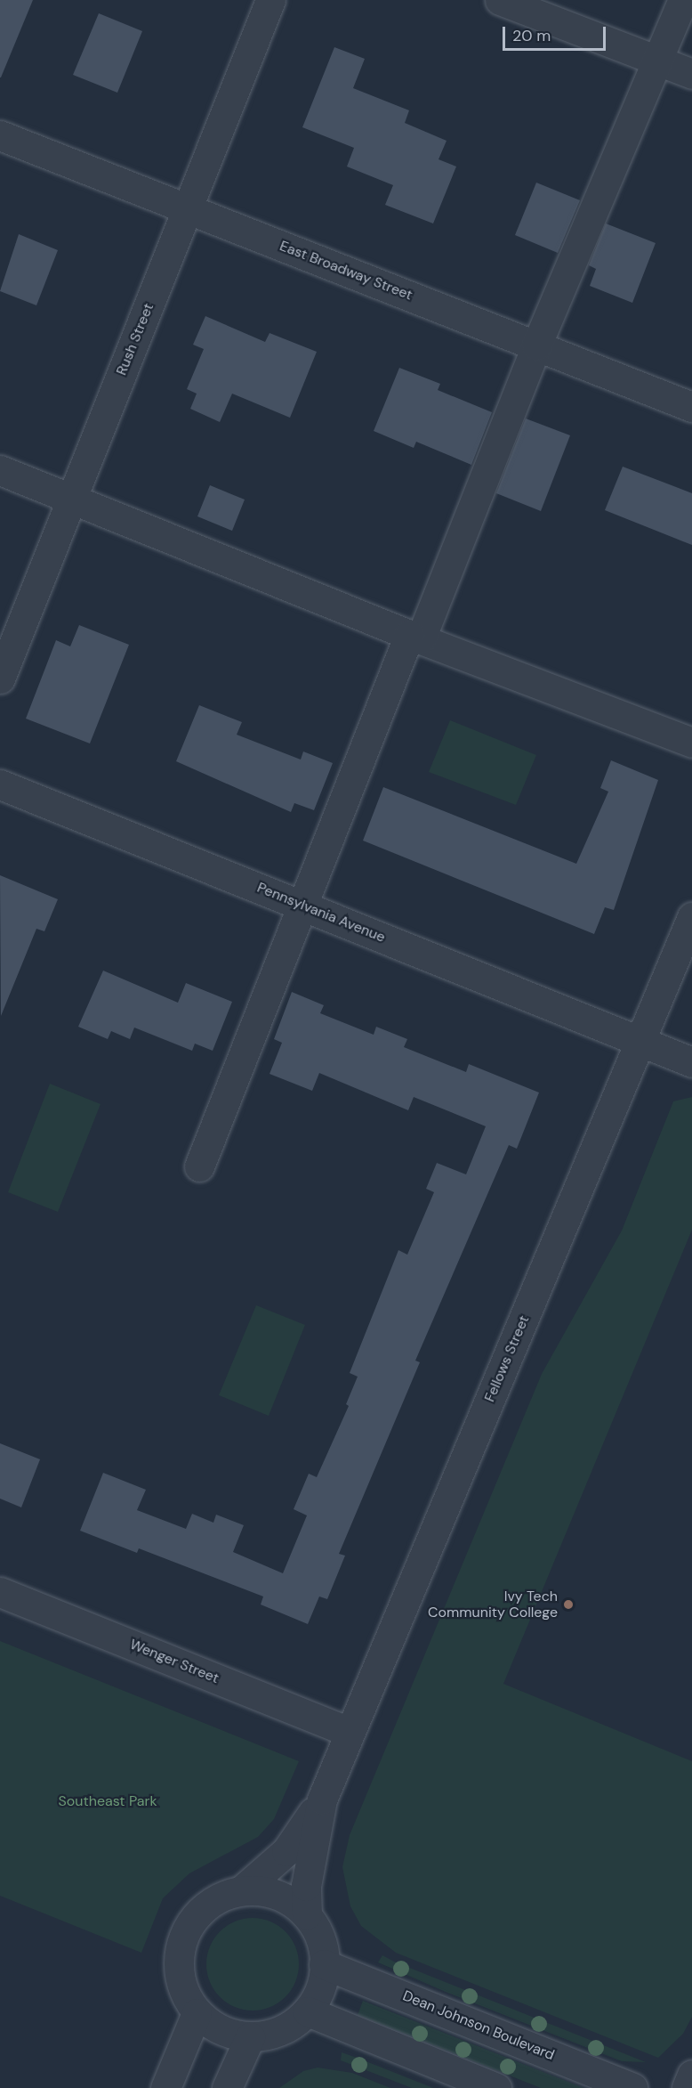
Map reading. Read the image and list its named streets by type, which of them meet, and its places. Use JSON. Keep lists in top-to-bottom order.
{
  "streets": {
    "street": [
      "East Broadway Street",
      "Rush Street",
      "Pennsylvania Avenue",
      "Fellows Street",
      "Wenger Street",
      "Dean Johnson Boulevard"
    ]
  },
  "crossings": [
    ["East Broadway Street", "Rush Street"],
    ["Pennsylvania Avenue", "Fellows Street"],
    ["Fellows Street", "Wenger Street"],
    ["Fellows Street", "Dean Johnson Boulevard"]
  ],
  "parks": ["Southeast Park"],
  "places": ["Ivy Tech Community College"],
  "scale_bar": "20 m"
}
